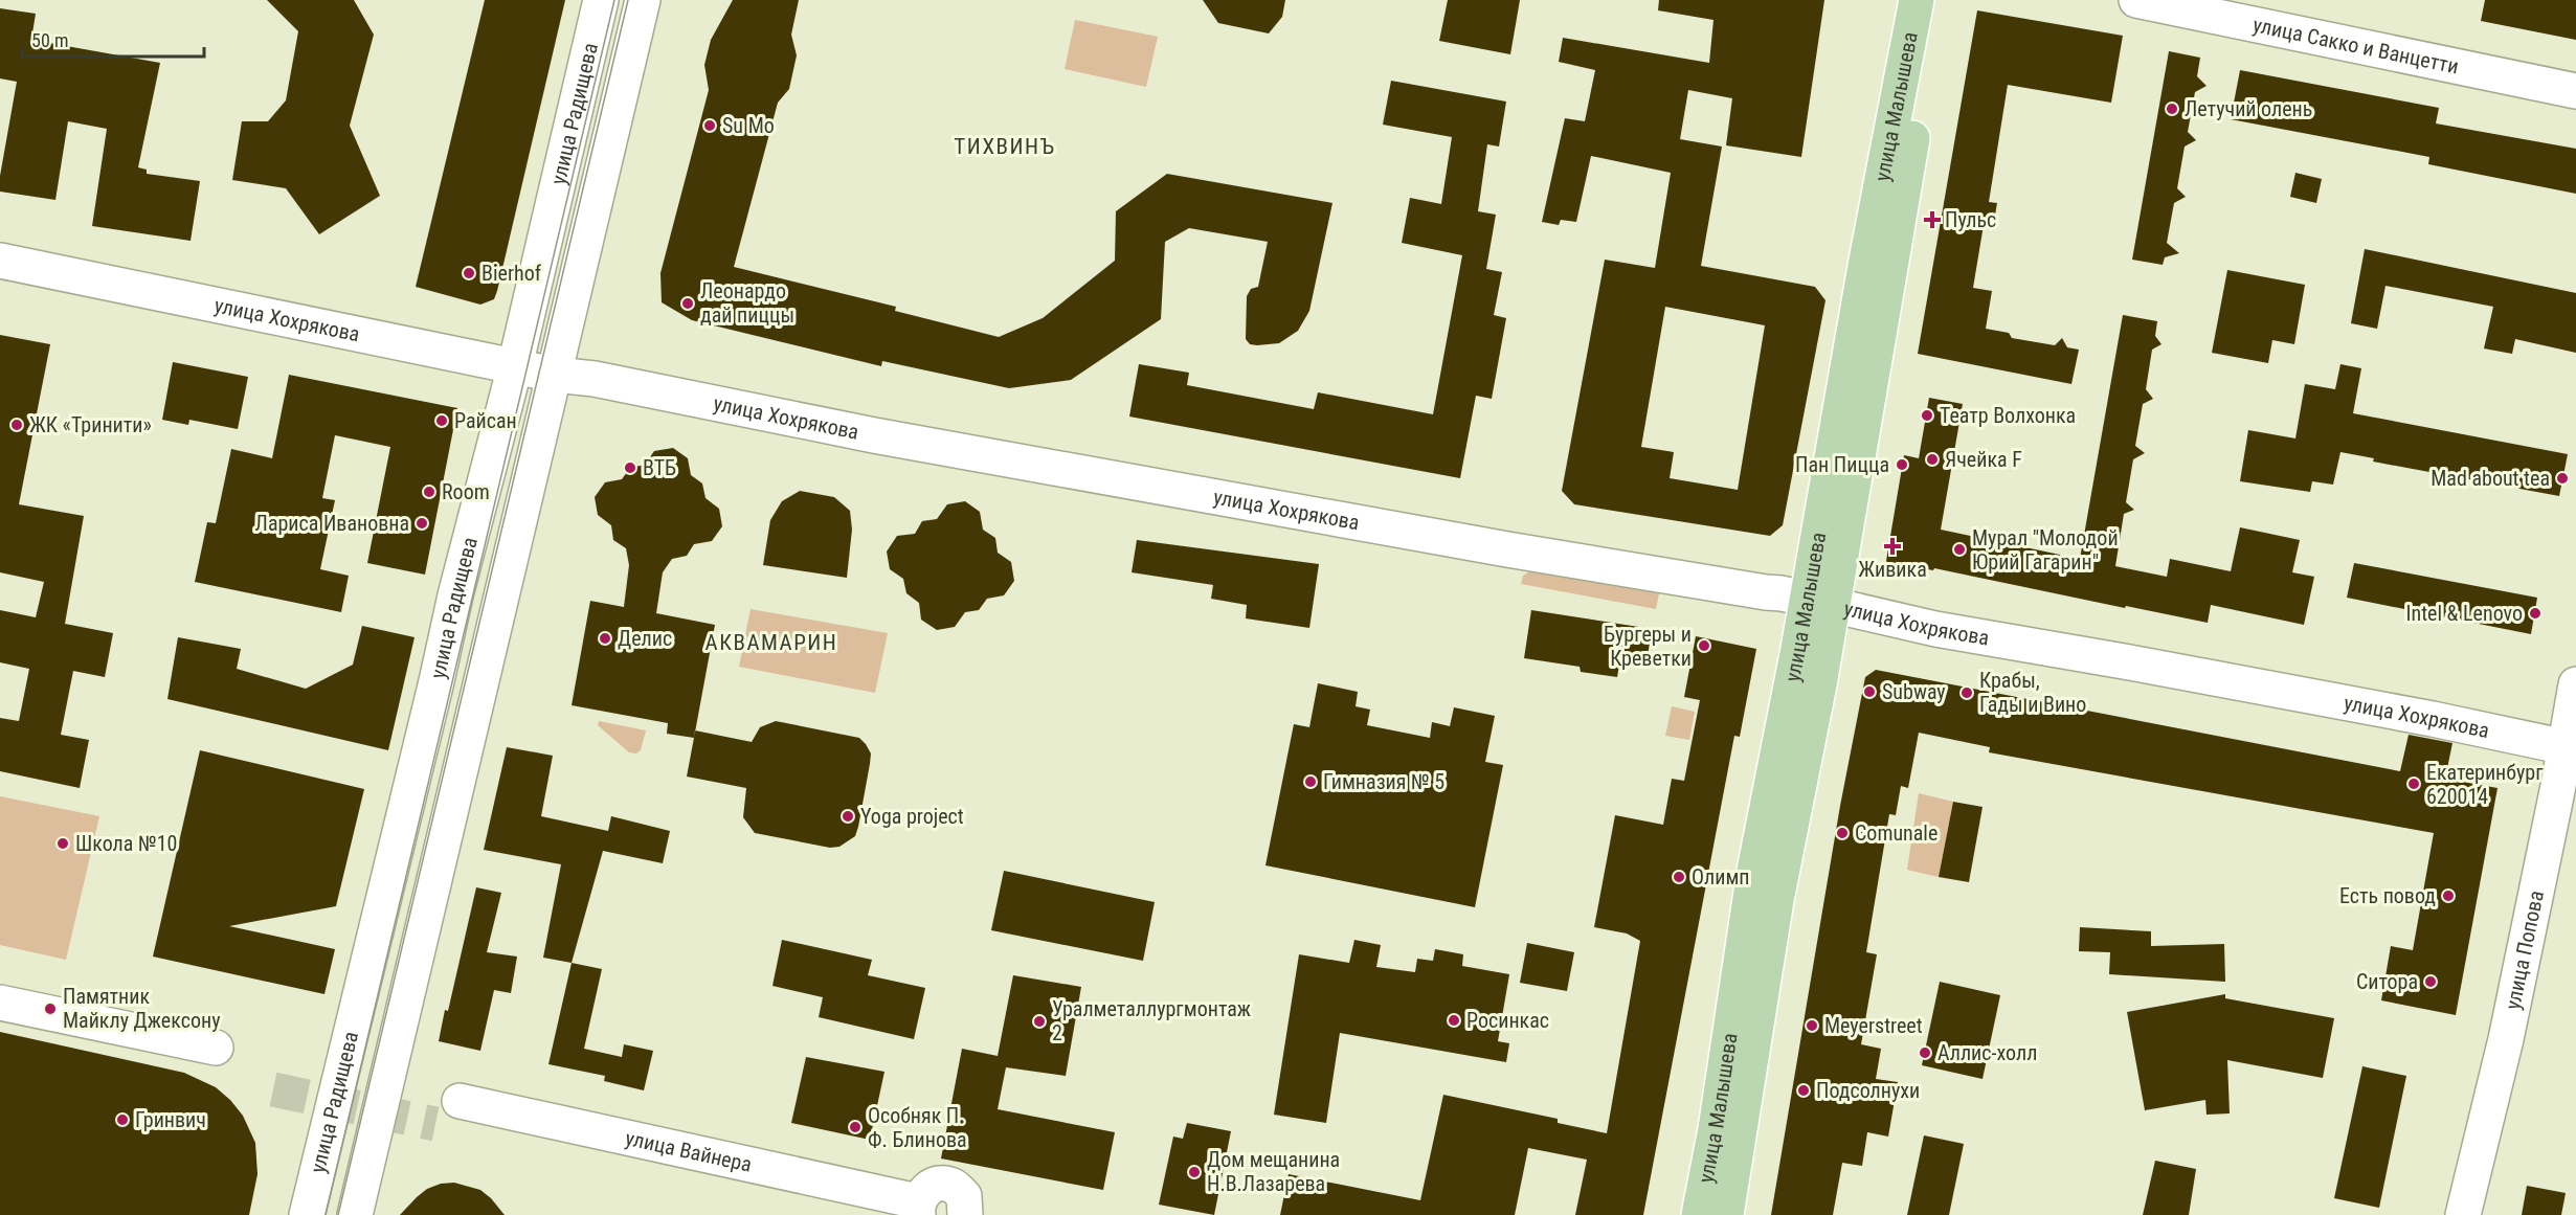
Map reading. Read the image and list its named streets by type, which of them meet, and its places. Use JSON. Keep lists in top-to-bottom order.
{
  "streets": {
    "main road": ["улица Малышева"],
    "street": [
      "улица Сакко и Ванцетти",
      "улица Радищева",
      "улица Хохрякова",
      "улица Попова",
      "улица Вайнера"
    ]
  },
  "crossings": [
    ["улица Малышева", "улица Хохрякова"],
    ["улица Радищева", "улица Хохрякова"],
    ["улица Хохрякова", "улица Попова"]
  ],
  "districts": ["ТИХВИНЪ", "АКВАМАРИН"],
  "places": {
    "other": [
      "Летучий олень",
      "Su Mo",
      "Bierhof",
      "Леонардо дай пиццы",
      "Театр Волхонка",
      "Райсан",
      "ЖК «Тринити»",
      "Ячейка F",
      "Пан Пицца",
      "ВТБ",
      "Mad about tea",
      "Room",
      "Лариса Ивановна",
      "Мурал \"Молодой Юрий Гагарин\"",
      "Intel & Lenovo",
      "Делис",
      "Бургеры и Креветки",
      "Subway",
      "Крабы, Гады и Вино",
      "Гимназия № 5",
      "Екатеринбург 620014",
      "Yoga projeсt",
      "Comunale",
      "Школа №10",
      "Олимп",
      "Есть повод",
      "Ситора",
      "Памятник Майклу Джексону",
      "Росинкас",
      "Уралметаллургмонтаж 2",
      "Meyerstreet",
      "Аллис-холл",
      "Подсолнухи",
      "Гринвич",
      "Особняк П. Ф. Блинова",
      "Дом мещанина Н.В.Лазарева"
    ],
    "health": ["Пульс", "Живика"]
  },
  "scale_bar": "50 m"
}
